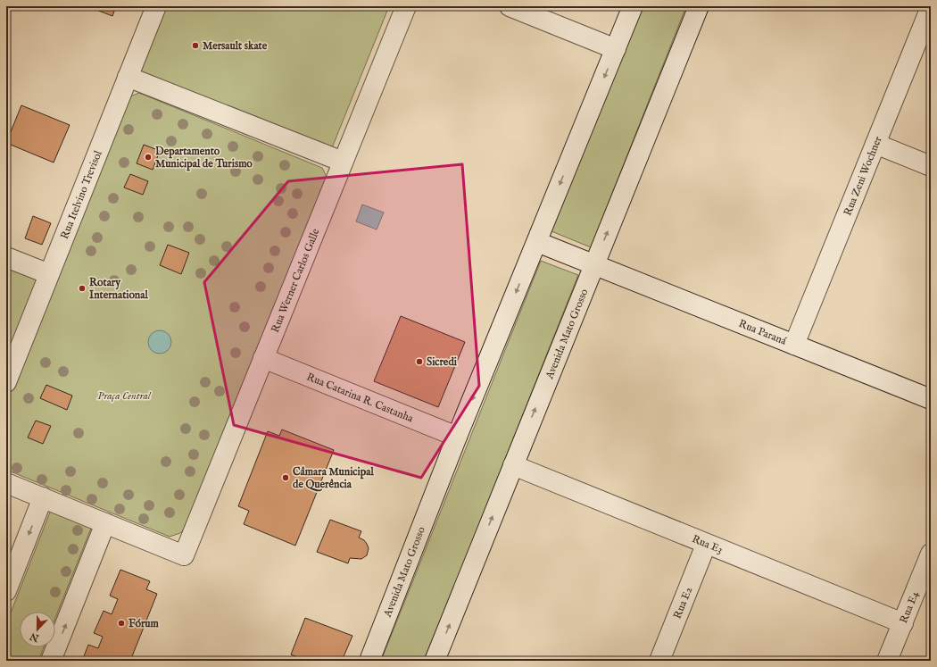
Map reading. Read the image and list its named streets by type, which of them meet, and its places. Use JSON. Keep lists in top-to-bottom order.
{
  "streets": {
    "street": [
      "Rua Zeni Wochner",
      "Rua Itelvino Trevisol",
      "Rua Werner Carlos Galle",
      "Rua Paraná",
      "Avenida Mato Grosso",
      "Rua Catarina R. Castanha",
      "Rua E3",
      "Rua E2",
      "Rua E4"
    ]
  },
  "crossings": [
    ["Rua Zeni Wochner", "Rua Paraná"],
    ["Rua Werner Carlos Galle", "Rua Catarina R. Castanha"],
    ["Rua Paraná", "Avenida Mato Grosso"],
    ["Avenida Mato Grosso", "Rua Catarina R. Castanha"],
    ["Avenida Mato Grosso", "Rua E3"],
    ["Rua E3", "Rua E2"],
    ["Rua E3", "Rua E4"]
  ],
  "parks": ["Praça Central"],
  "places": [
    "Mersault skate",
    "Departamento Municipal de Turismo",
    "Rotary International",
    "Sicredi",
    "Câmara Municipal de Querência",
    "Fórum"
  ],
  "north": "bottom"
}
